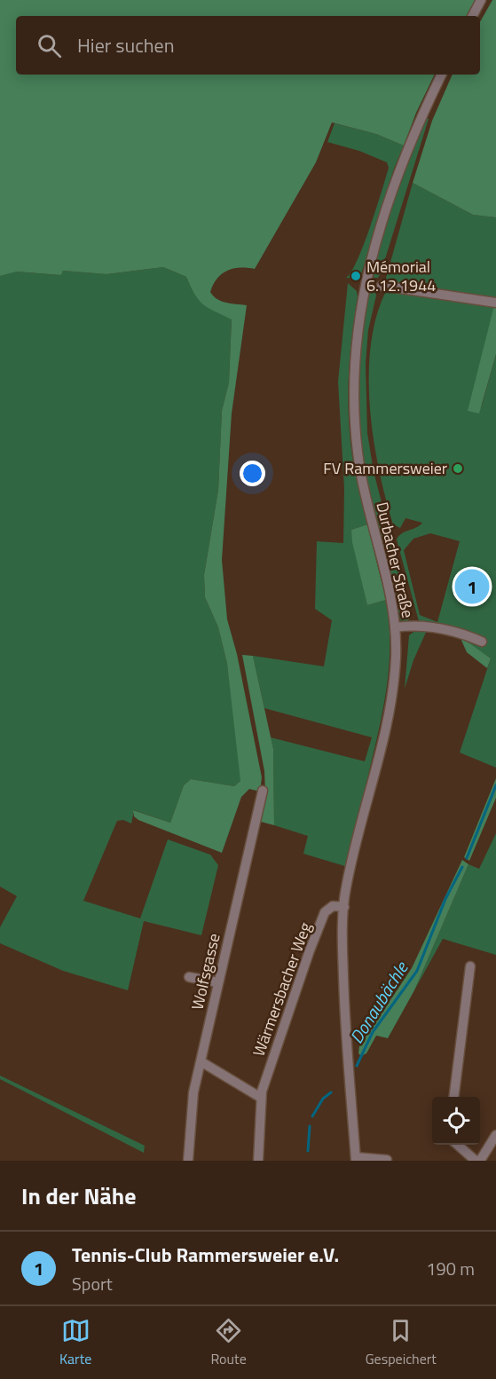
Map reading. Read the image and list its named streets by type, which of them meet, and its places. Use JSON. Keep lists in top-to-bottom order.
{
  "streets": {
    "street": ["Durbacher Straße", "Wolfsgasse", "Wärmersbacher Weg"]
  },
  "crossings": [
    ["Durbacher Straße", "Wärmersbacher Weg"]
  ],
  "water": ["Donaubächle"],
  "places": ["Mémorial 6.12.1944", "FV Rammersweier"],
  "page": {
    "search": "Hier suchen",
    "pins": "1",
    "heading": "In der Nähe",
    "list": [
      {
        "mark": "1",
        "name": "Tennis-Club Rammersweier e.V.",
        "note": "Sport",
        "value": "190 m"
      }
    ],
    "nav": ["Karte", "Route", "Gespeichert"]
  }
}
